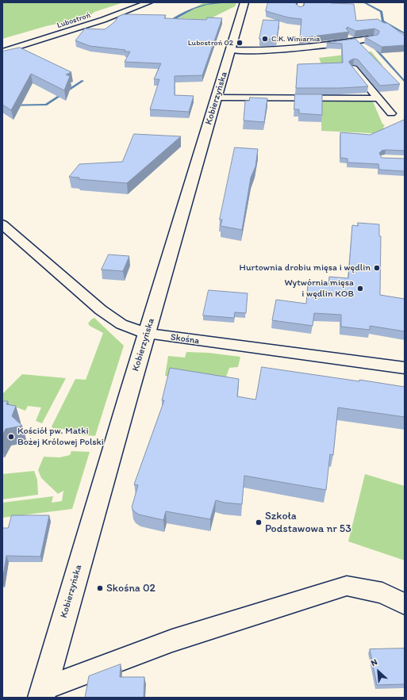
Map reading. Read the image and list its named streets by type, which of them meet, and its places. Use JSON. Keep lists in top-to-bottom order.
{
  "streets": {
    "street": ["Lubostroń", "Kobierzyńska", "Skośna"]
  },
  "crossings": [
    ["Kobierzyńska", "Skośna"]
  ],
  "places": [
    "C.K. Winiarnia",
    "Lubostroń 02",
    "Hurtownia drobiu mięsa i wędlin",
    "Wytwórnia mięsa i wędlin KOB",
    "Kościół pw. Matki Bożej Królowej Polski",
    "Szkoła Podstawowa nr 53",
    "Skośna 02"
  ],
  "north": "top left"
}
